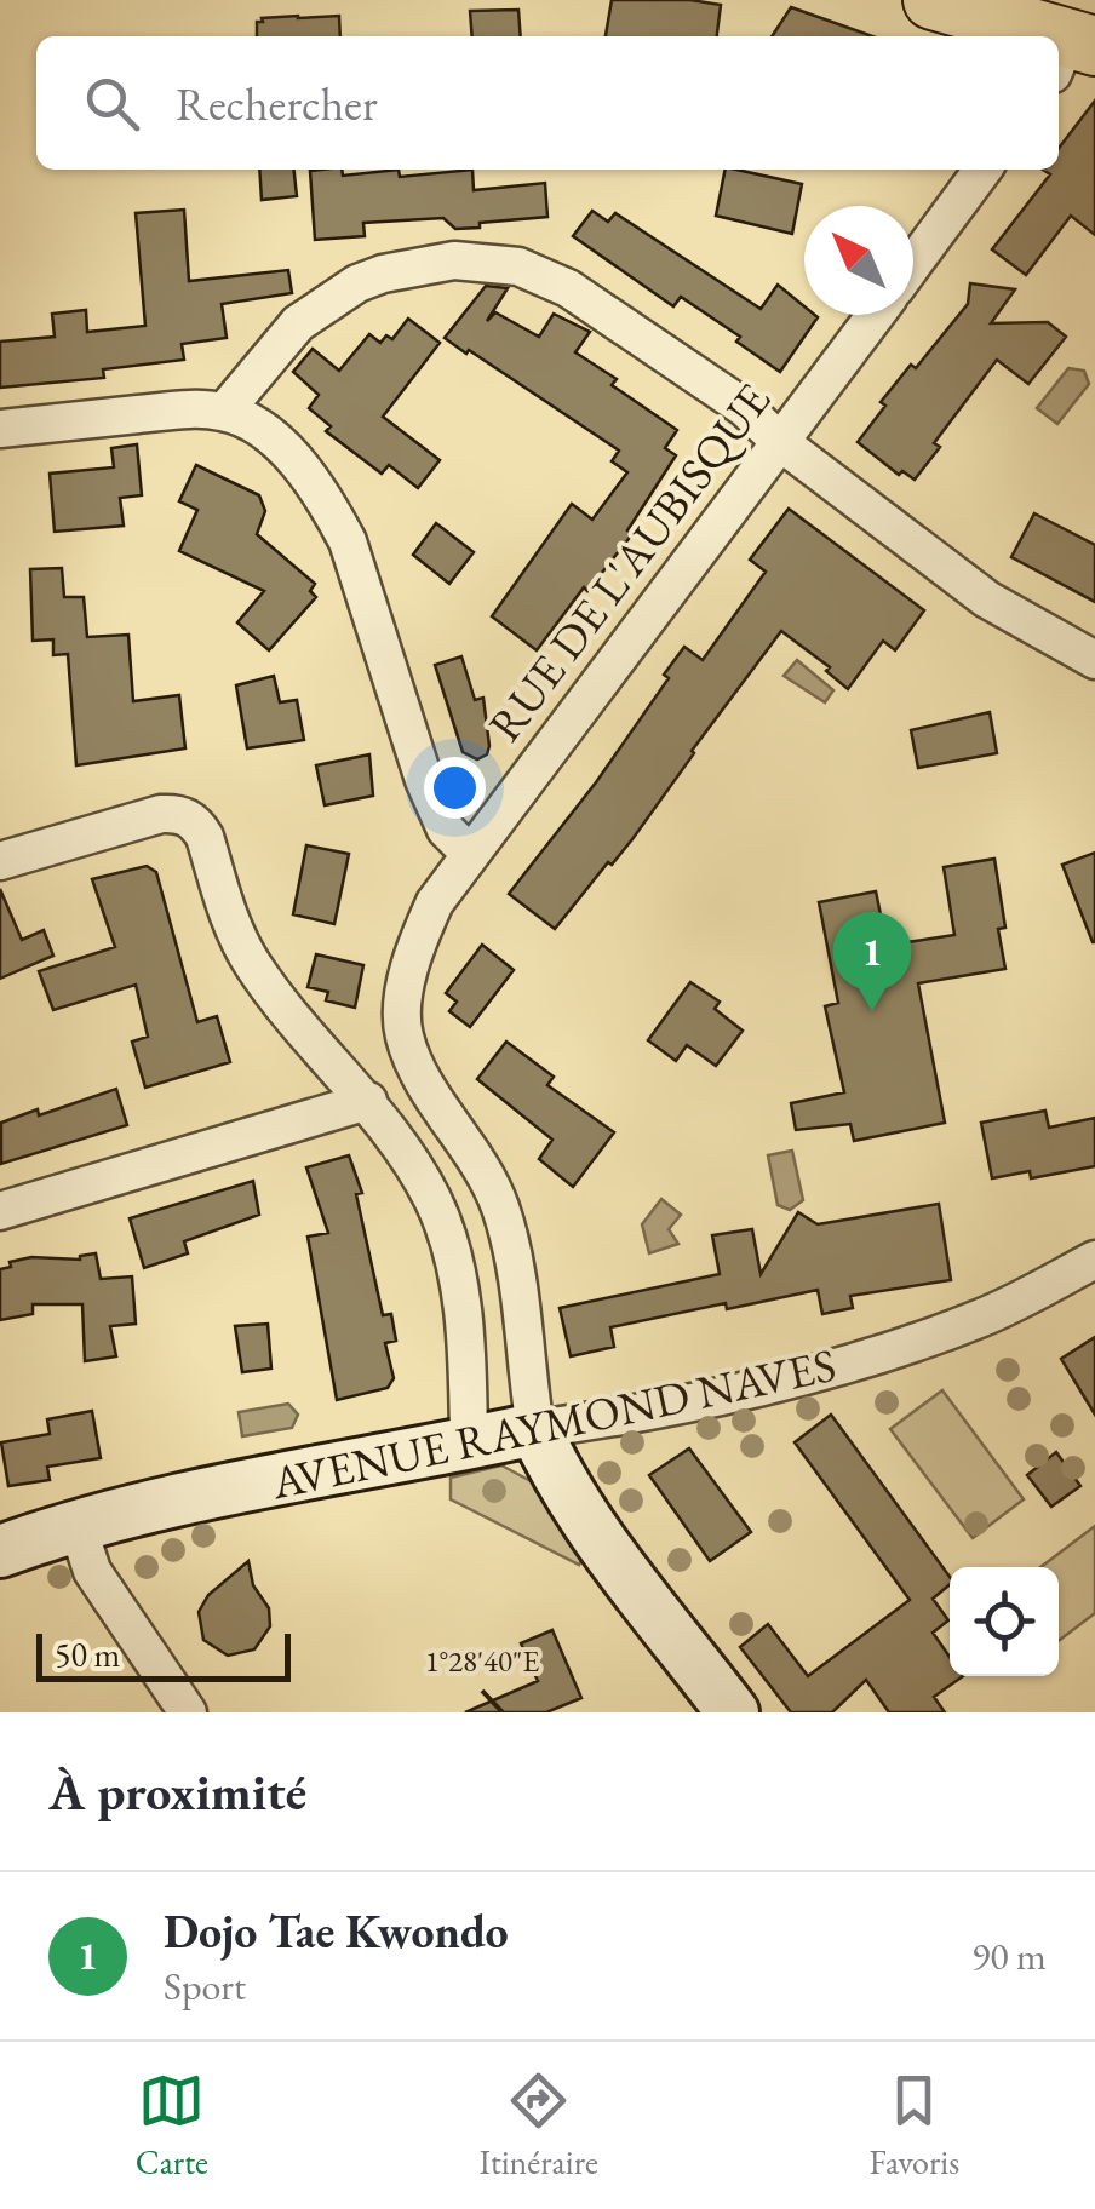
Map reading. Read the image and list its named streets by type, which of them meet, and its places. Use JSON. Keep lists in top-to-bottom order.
{
  "streets": {
    "street": ["RUE DE L'AUBISQUE", "AVENUE RAYMOND NAVES"]
  },
  "crossings": [
    ["RUE DE L'AUBISQUE", "AVENUE RAYMOND NAVES"]
  ],
  "scale_bar": "50 m",
  "north": "top left",
  "page": {
    "search": "Rechercher",
    "pins": "1",
    "scale": "50 m",
    "heading": "À proximité",
    "list": [
      {
        "mark": "1",
        "name": "Dojo Tae Kwondo",
        "note": "Sport",
        "value": "90 m"
      }
    ],
    "nav": ["Carte", "Itinéraire", "Favoris"]
  },
  "coordinates": ["1°28'40\"E"]
}
